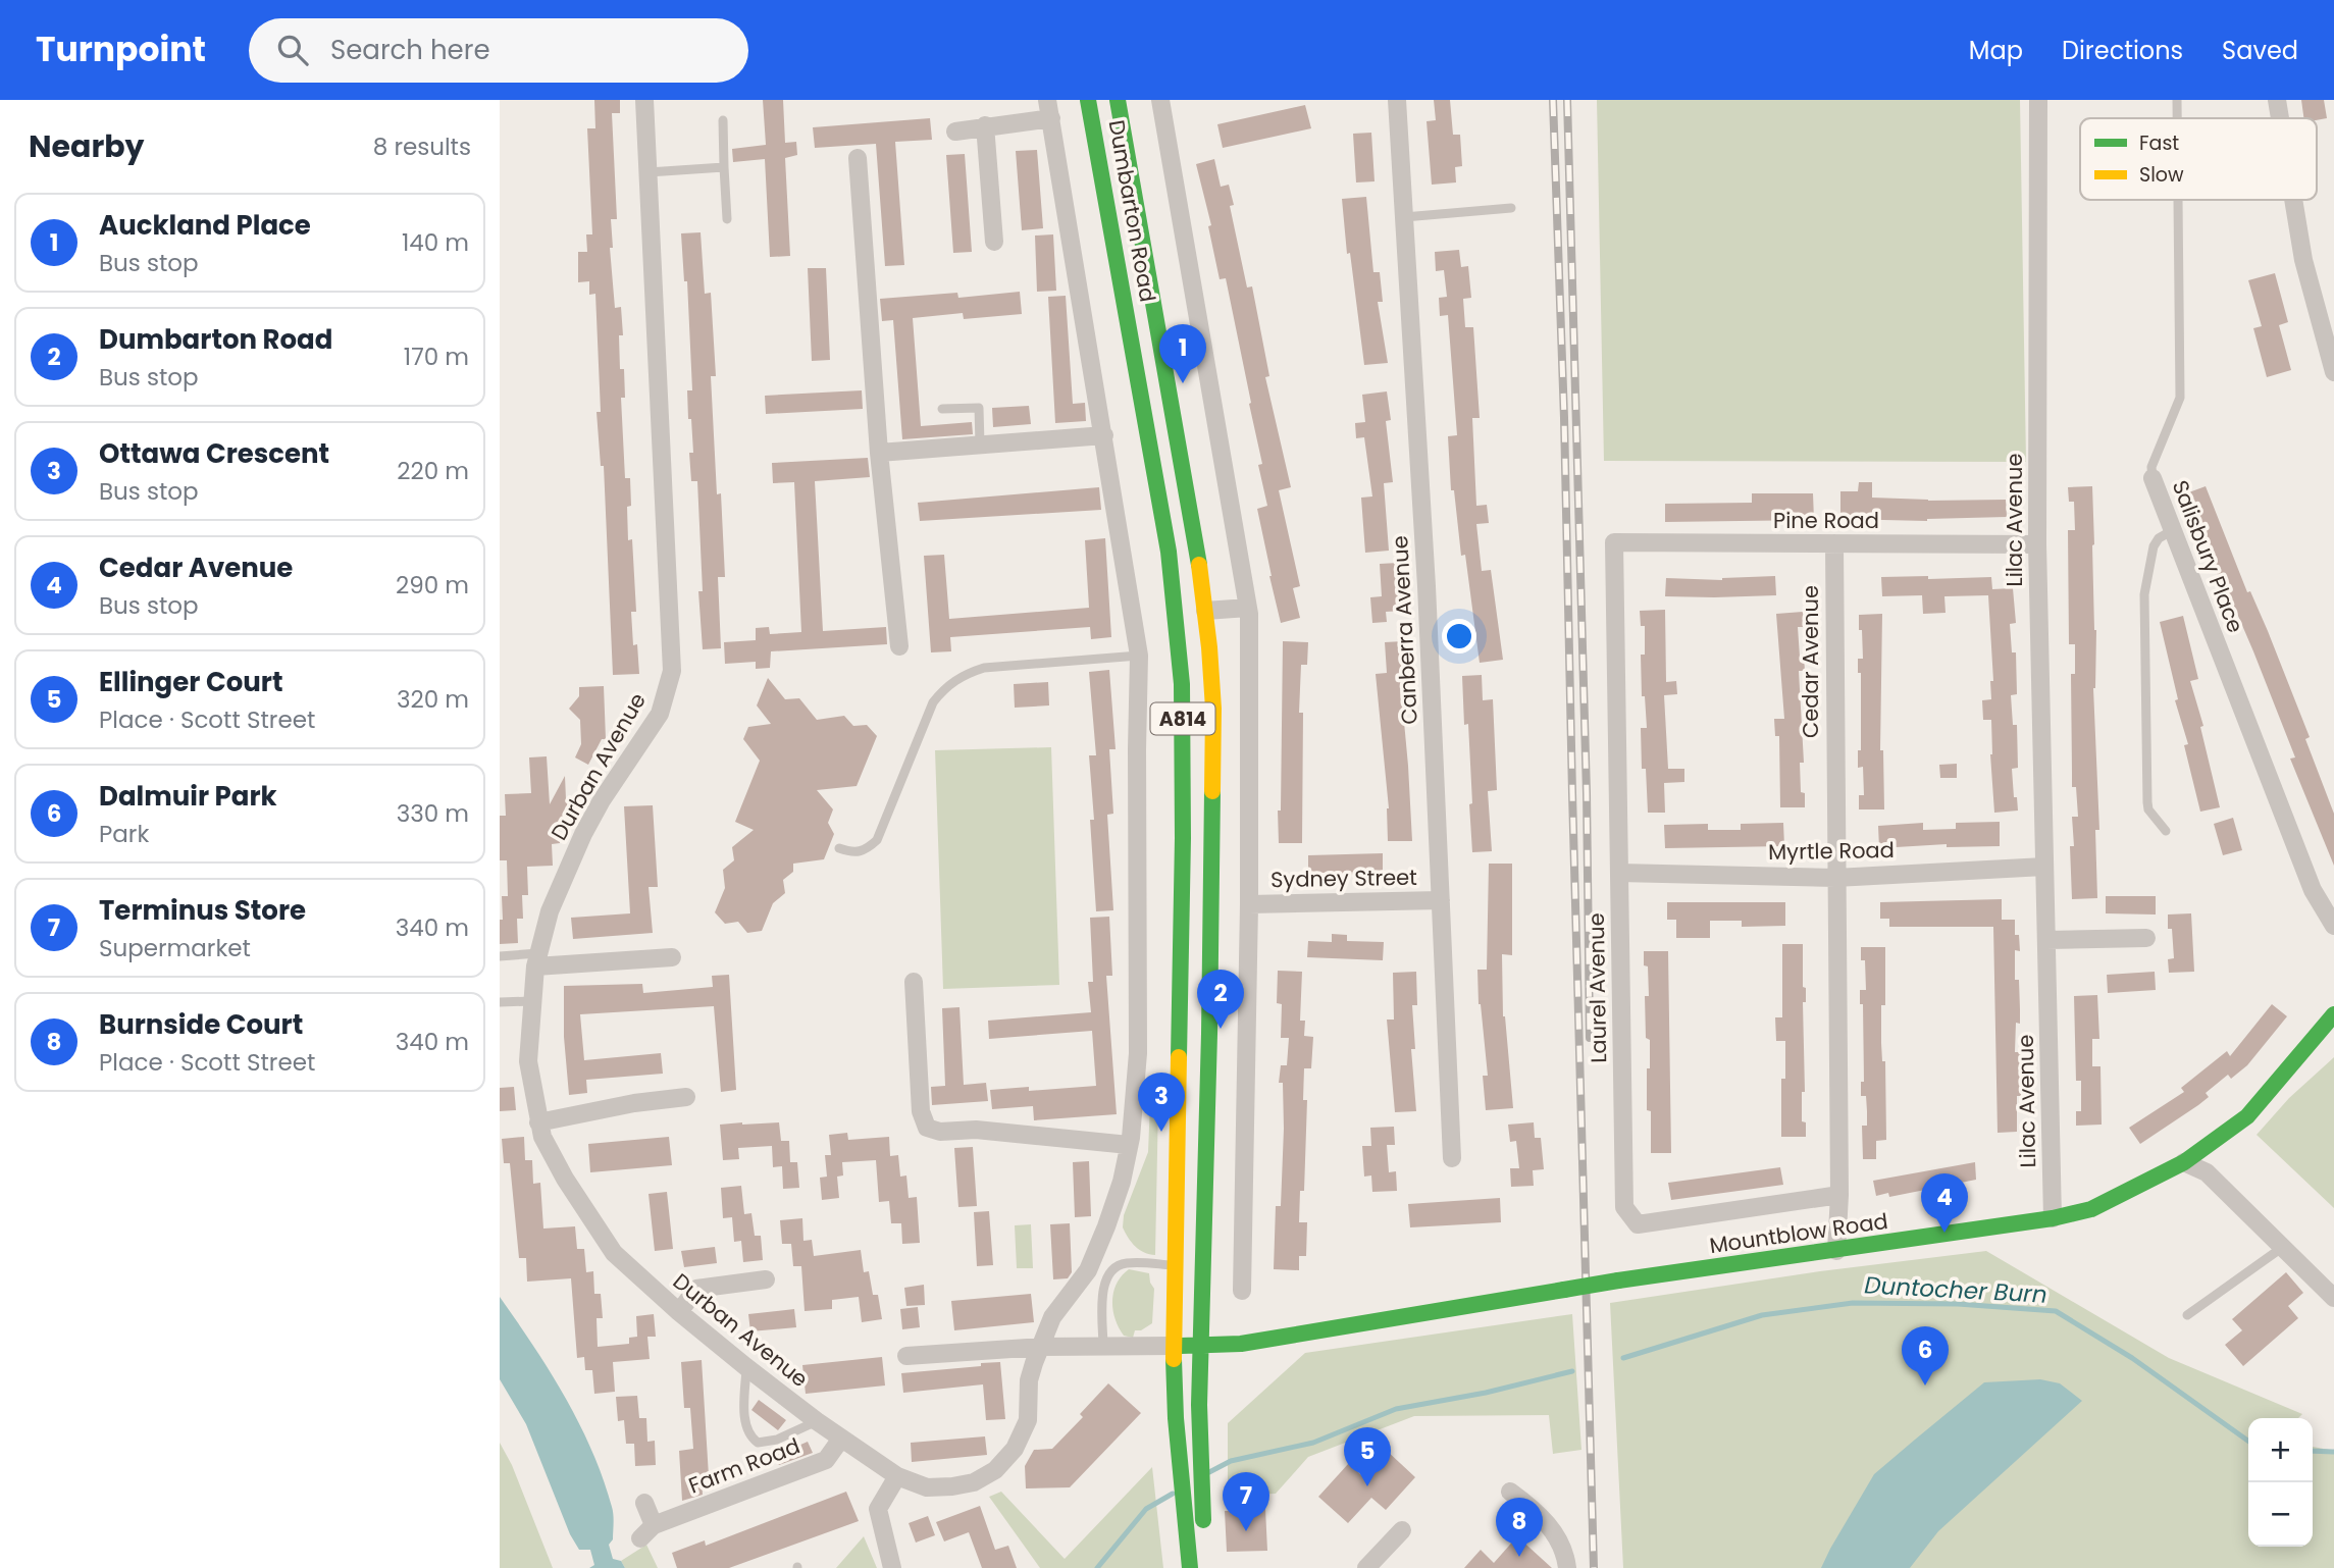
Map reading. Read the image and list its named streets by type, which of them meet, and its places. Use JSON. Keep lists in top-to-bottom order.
{
  "streets": {
    "main road": ["Dumbarton Road", "A814", "Mountblow Road"],
    "street": [
      "Lilac Avenue",
      "Pine Road",
      "Salisbury Place",
      "Canberra Avenue",
      "Cedar Avenue",
      "Durban Avenue",
      "Myrtle Road",
      "Sydney Street",
      "Laurel Avenue",
      "Farm Road"
    ]
  },
  "crossings": [
    ["Dumbarton Road", "Mountblow Road"],
    ["Lilac Avenue", "Pine Road"],
    ["Lilac Avenue", "Myrtle Road"],
    ["Lilac Avenue", "Mountblow Road"],
    ["Pine Road", "Cedar Avenue"],
    ["Pine Road", "Laurel Avenue"],
    ["Canberra Avenue", "Sydney Street"],
    ["Cedar Avenue", "Myrtle Road"],
    ["Cedar Avenue", "Laurel Avenue"],
    ["Cedar Avenue", "Mountblow Road"],
    ["Durban Avenue", "Farm Road"],
    ["Myrtle Road", "Laurel Avenue"]
  ],
  "water": ["Duntocher Burn"],
  "legend": ["Fast", "Slow"],
  "page": {
    "header": "Turnpoint",
    "search": "Search here",
    "nav": ["Map", "Directions", "Saved"],
    "heading": ["Nearby", "8 results"],
    "list": [
      {
        "mark": "1",
        "name": "Auckland Place",
        "note": "Bus stop",
        "value": "140 m"
      },
      {
        "mark": "2",
        "name": "Dumbarton Road",
        "note": "Bus stop",
        "value": "170 m"
      },
      {
        "mark": "3",
        "name": "Ottawa Crescent",
        "note": "Bus stop",
        "value": "220 m"
      },
      {
        "mark": "4",
        "name": "Cedar Avenue",
        "note": "Bus stop",
        "value": "290 m"
      },
      {
        "mark": "5",
        "name": "Ellinger Court",
        "note": "Place · Scott Street",
        "value": "320 m"
      },
      {
        "mark": "6",
        "name": "Dalmuir Park",
        "note": "Park",
        "value": "330 m"
      },
      {
        "mark": "7",
        "name": "Terminus Store",
        "note": "Supermarket",
        "value": "340 m"
      },
      {
        "mark": "8",
        "name": "Burnside Court",
        "note": "Place · Scott Street",
        "value": "340 m"
      }
    ],
    "pins": [
      "1",
      "2",
      "3",
      "4",
      "6",
      "5",
      "7",
      "8"
    ],
    "map_buttons": ["+", "−"]
  }
}
